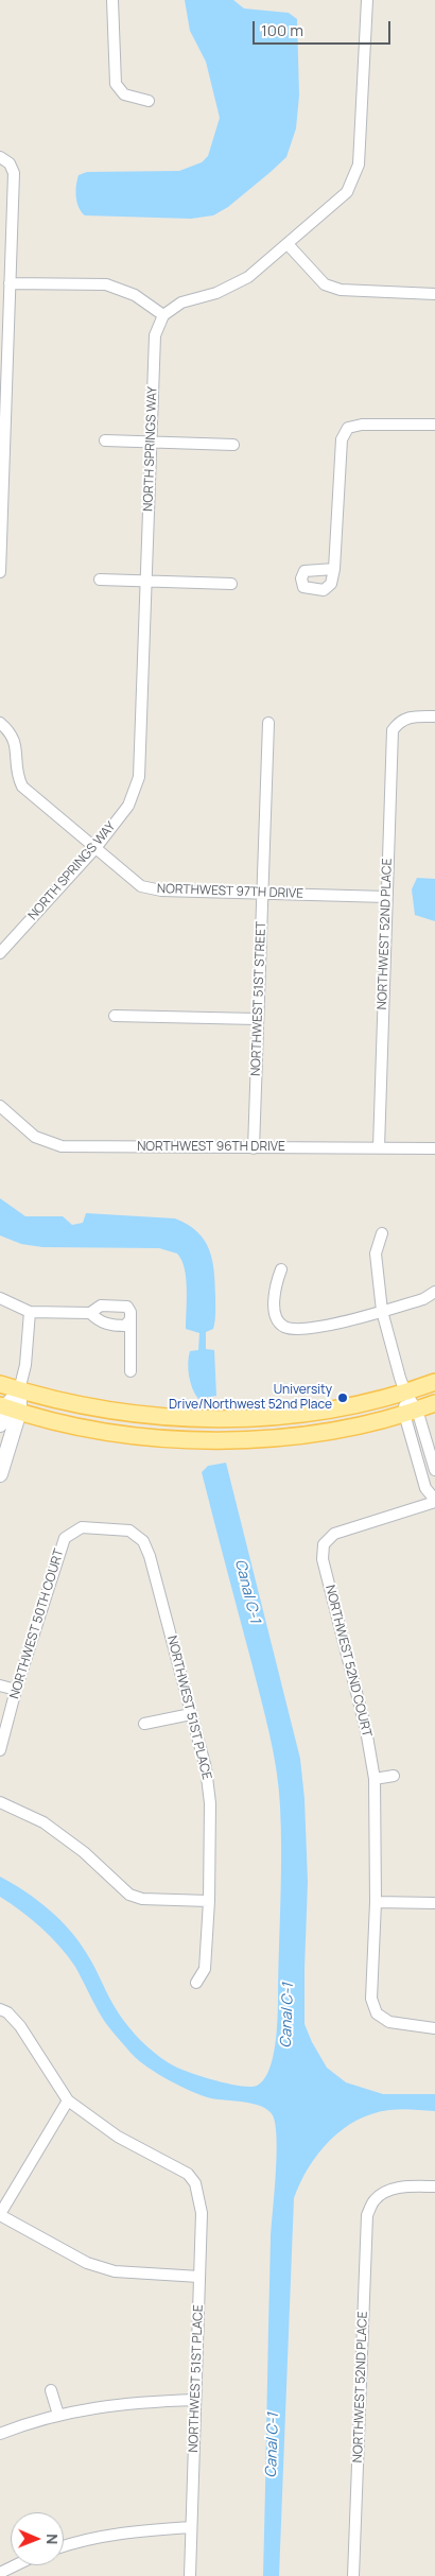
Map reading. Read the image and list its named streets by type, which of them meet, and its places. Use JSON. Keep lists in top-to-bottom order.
{
  "streets": {
    "street": [
      "NORTH SPRINGS WAY",
      "NORTHWEST 97TH DRIVE",
      "NORTHWEST 52ND PLACE",
      "NORTHWEST 51ST STREET",
      "NORTHWEST 96TH DRIVE",
      "NORTHWEST 50TH COURT",
      "NORTHWEST 52ND COURT",
      "NORTHWEST 51ST PLACE"
    ]
  },
  "crossings": [
    ["NORTH SPRINGS WAY", "NORTHWEST 97TH DRIVE"],
    ["NORTHWEST 97TH DRIVE", "NORTHWEST 52ND PLACE"],
    ["NORTHWEST 97TH DRIVE", "NORTHWEST 51ST STREET"],
    ["NORTHWEST 52ND PLACE", "NORTHWEST 96TH DRIVE"],
    ["NORTHWEST 51ST STREET", "NORTHWEST 96TH DRIVE"],
    ["NORTHWEST 50TH COURT", "NORTHWEST 51ST PLACE"]
  ],
  "water": ["Canal C-1"],
  "places": ["University Drive/Northwest 52nd Place"],
  "scale_bar": "100 m",
  "north": "right"
}
